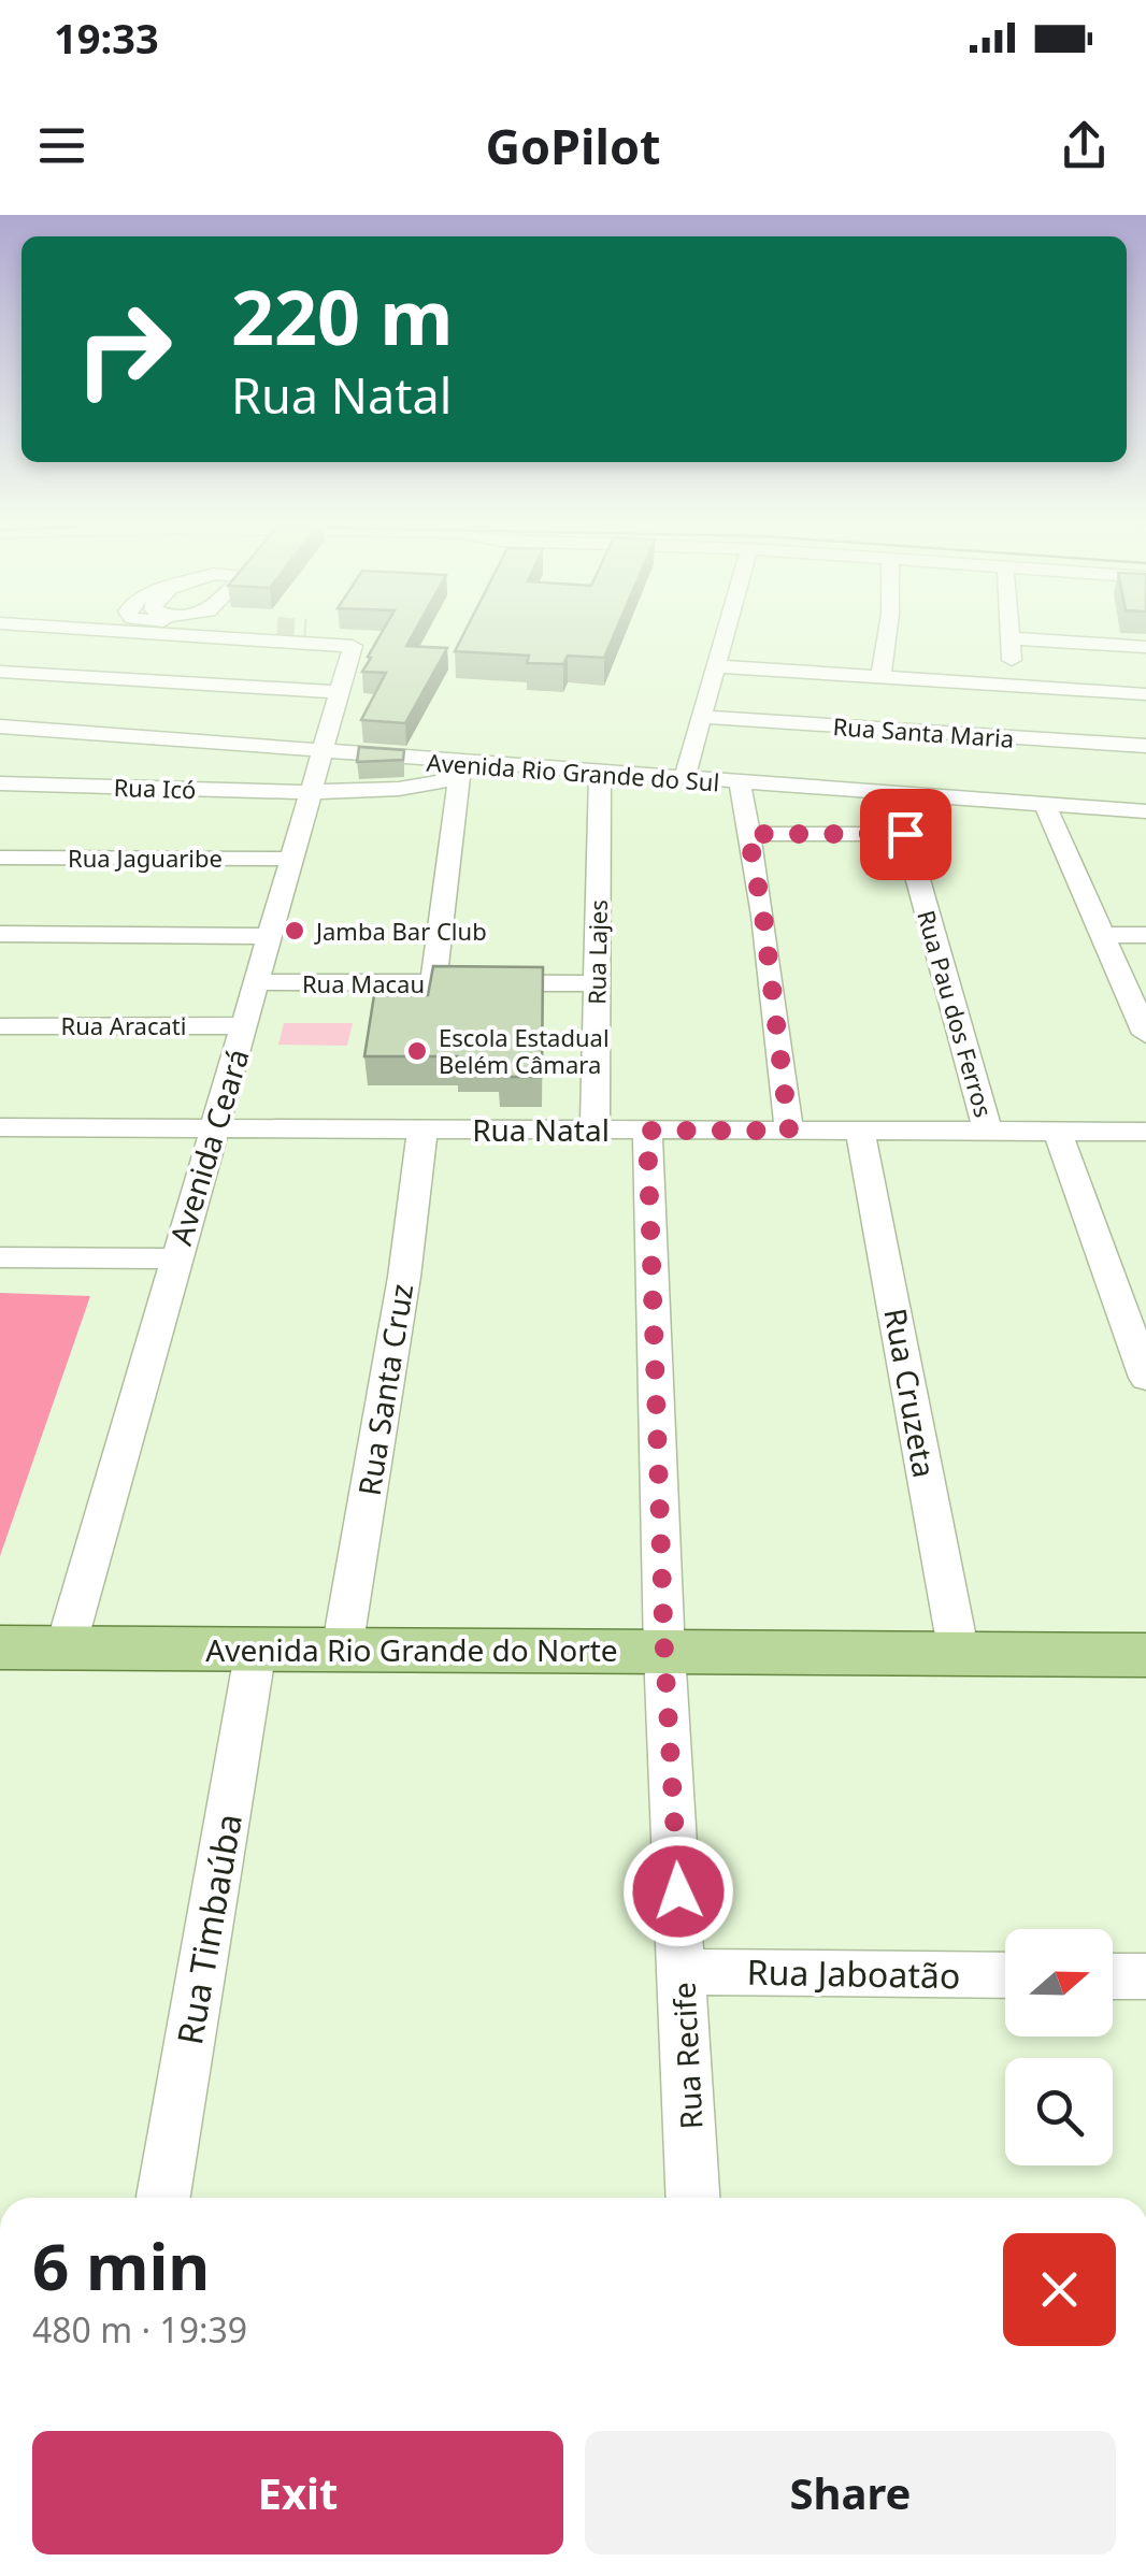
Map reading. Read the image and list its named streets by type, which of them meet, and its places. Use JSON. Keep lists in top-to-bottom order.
{
  "streets": {
    "main road": ["Avenida Rio Grande do Norte"],
    "street": [
      "Rua Santa Maria",
      "Avenida Rio Grande do Sul",
      "Rua Icó",
      "Rua Jaguaribe",
      "Rua Lajes",
      "Rua Macau",
      "Rua Pau dos Ferros",
      "Rua Aracati",
      "Rua Natal",
      "Avenida Ceará",
      "Rua Santa Cruz",
      "Rua Cruzeta",
      "Rua Timbaúba",
      "Rua Jaboatão",
      "Rua Recife"
    ]
  },
  "crossings": [
    ["Avenida Rio Grande do Sul", "Rua Icó"],
    ["Avenida Rio Grande do Sul", "Rua Lajes"],
    ["Avenida Rio Grande do Sul", "Rua Pau dos Ferros"],
    ["Avenida Rio Grande do Sul", "Avenida Ceará"],
    ["Rua Icó", "Avenida Ceará"],
    ["Rua Jaguaribe", "Avenida Ceará"],
    ["Rua Lajes", "Rua Macau"],
    ["Rua Lajes", "Rua Natal"],
    ["Rua Macau", "Avenida Ceará"],
    ["Rua Pau dos Ferros", "Rua Natal"],
    ["Rua Aracati", "Avenida Ceará"],
    ["Rua Natal", "Avenida Ceará"],
    ["Rua Natal", "Rua Santa Cruz"],
    ["Rua Natal", "Rua Cruzeta"],
    ["Rua Natal", "Rua Recife"],
    ["Avenida Ceará", "Avenida Rio Grande do Norte"],
    ["Rua Santa Cruz", "Avenida Rio Grande do Norte"],
    ["Rua Cruzeta", "Avenida Rio Grande do Norte"],
    ["Avenida Rio Grande do Norte", "Rua Timbaúba"],
    ["Avenida Rio Grande do Norte", "Rua Recife"],
    ["Rua Jaboatão", "Rua Recife"]
  ],
  "places": ["Jamba Bar Club", "Escola Estadual Belém Câmara"],
  "north": "right",
  "page": {
    "status": "19:33",
    "header": "GoPilot",
    "turn": ["220 m", "Rua Natal"],
    "heading": ["6 min", "480 m · 19:39"],
    "buttons": ["Exit", "Share"]
  }
}
